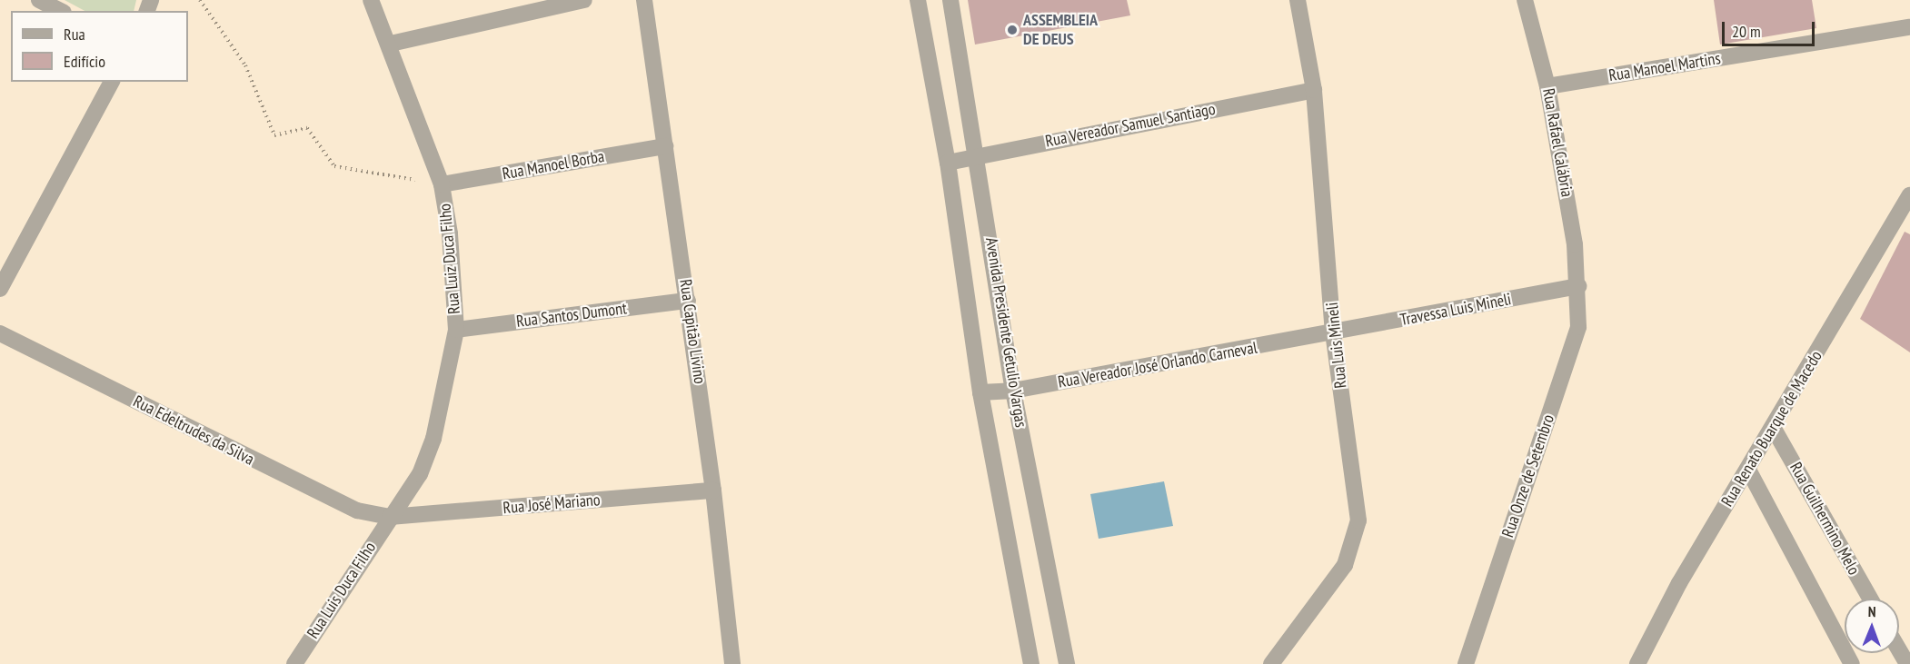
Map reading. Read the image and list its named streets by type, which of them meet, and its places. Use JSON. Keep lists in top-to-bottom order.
{
  "streets": {
    "street": [
      "Rua Manoel Martins",
      "Rua Vereador Samuel Santiago",
      "Rua Rafael Calábria",
      "Rua Manoel Borba",
      "Rua Luiz Duca Filho",
      "Travessa Luis Mineli",
      "Rua Santos Dumont",
      "Rua Capitão Livino",
      "Avenida Presidente Getulio Vargas",
      "Rua Luis Mineli",
      "Rua Vereador José Orlando Carneval",
      "Rua Renato Buarque de Macedo",
      "Rua Edeltrudes da Silva",
      "Rua Onze de Setembro",
      "Rua José Mariano",
      "Rua Guilhermino Melo",
      "Rua Luis Duca Filho"
    ]
  },
  "crossings": [
    ["Rua Manoel Martins", "Rua Rafael Calábria"],
    ["Rua Vereador Samuel Santiago", "Avenida Presidente Getulio Vargas"],
    ["Rua Vereador Samuel Santiago", "Rua Luis Mineli"],
    ["Rua Rafael Calábria", "Travessa Luis Mineli"],
    ["Rua Rafael Calábria", "Rua Onze de Setembro"],
    ["Rua Manoel Borba", "Rua Luiz Duca Filho"],
    ["Rua Manoel Borba", "Rua Capitão Livino"],
    ["Rua Luiz Duca Filho", "Rua Santos Dumont"],
    ["Rua Luiz Duca Filho", "Rua Edeltrudes da Silva"],
    ["Rua Luiz Duca Filho", "Rua José Mariano"],
    ["Rua Luiz Duca Filho", "Rua Luis Duca Filho"],
    ["Travessa Luis Mineli", "Rua Luis Mineli"],
    ["Travessa Luis Mineli", "Rua Vereador José Orlando Carneval"],
    ["Travessa Luis Mineli", "Rua Onze de Setembro"],
    ["Rua Santos Dumont", "Rua Capitão Livino"],
    ["Rua Capitão Livino", "Rua José Mariano"],
    ["Avenida Presidente Getulio Vargas", "Rua Vereador José Orlando Carneval"],
    ["Rua Luis Mineli", "Rua Vereador José Orlando Carneval"],
    ["Rua Renato Buarque de Macedo", "Rua Guilhermino Melo"],
    ["Rua Edeltrudes da Silva", "Rua José Mariano"],
    ["Rua Edeltrudes da Silva", "Rua Luis Duca Filho"],
    ["Rua José Mariano", "Rua Luis Duca Filho"]
  ],
  "places": ["ASSEMBLEIA DE DEUS"],
  "legend": ["Rua", "Edifício"],
  "scale_bar": "20 m",
  "north": "top"
}
